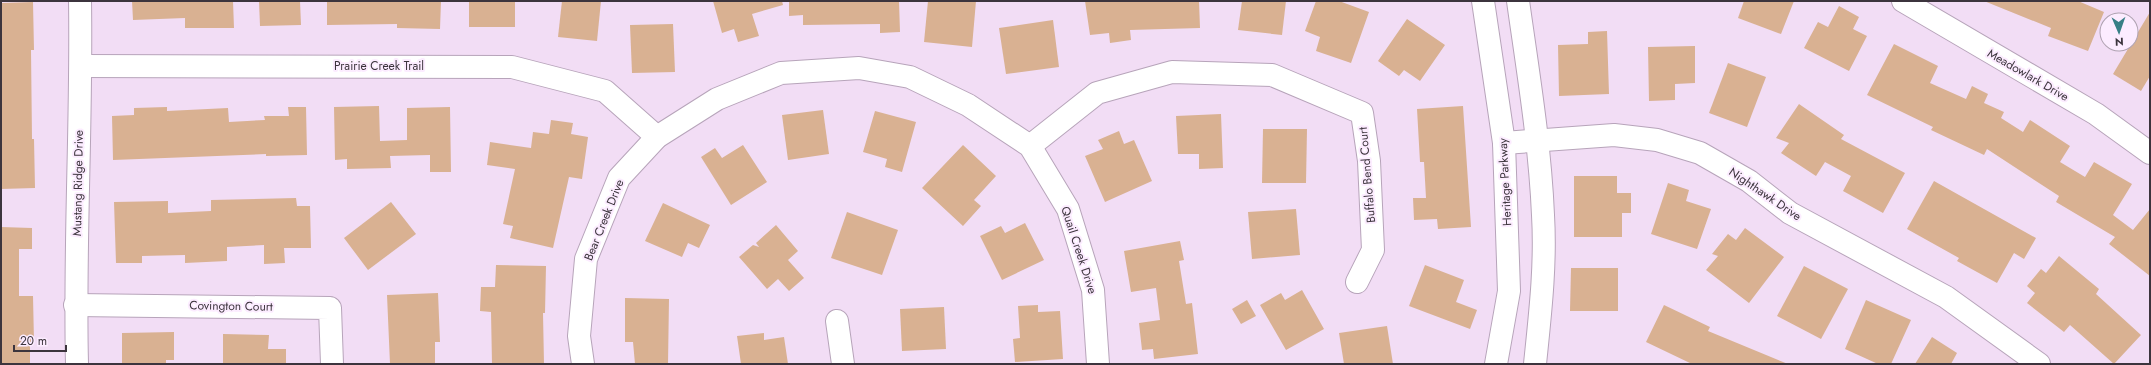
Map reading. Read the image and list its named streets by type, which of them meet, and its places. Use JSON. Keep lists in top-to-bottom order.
{
  "streets": {
    "street": [
      "Prairie Creek Trail",
      "Meadowlark Drive",
      "Buffalo Bend Court",
      "Heritage Parkway",
      "Mustang Ridge Drive",
      "Nighthawk Drive",
      "Bear Creek Drive",
      "Quail Creek Drive",
      "Covington Court"
    ]
  },
  "crossings": [
    ["Prairie Creek Trail", "Mustang Ridge Drive"],
    ["Prairie Creek Trail", "Bear Creek Drive"],
    ["Prairie Creek Trail", "Quail Creek Drive"],
    ["Buffalo Bend Court", "Quail Creek Drive"],
    ["Heritage Parkway", "Nighthawk Drive"],
    ["Mustang Ridge Drive", "Covington Court"],
    ["Bear Creek Drive", "Quail Creek Drive"]
  ],
  "scale_bar": "20 m",
  "north": "bottom"
}
